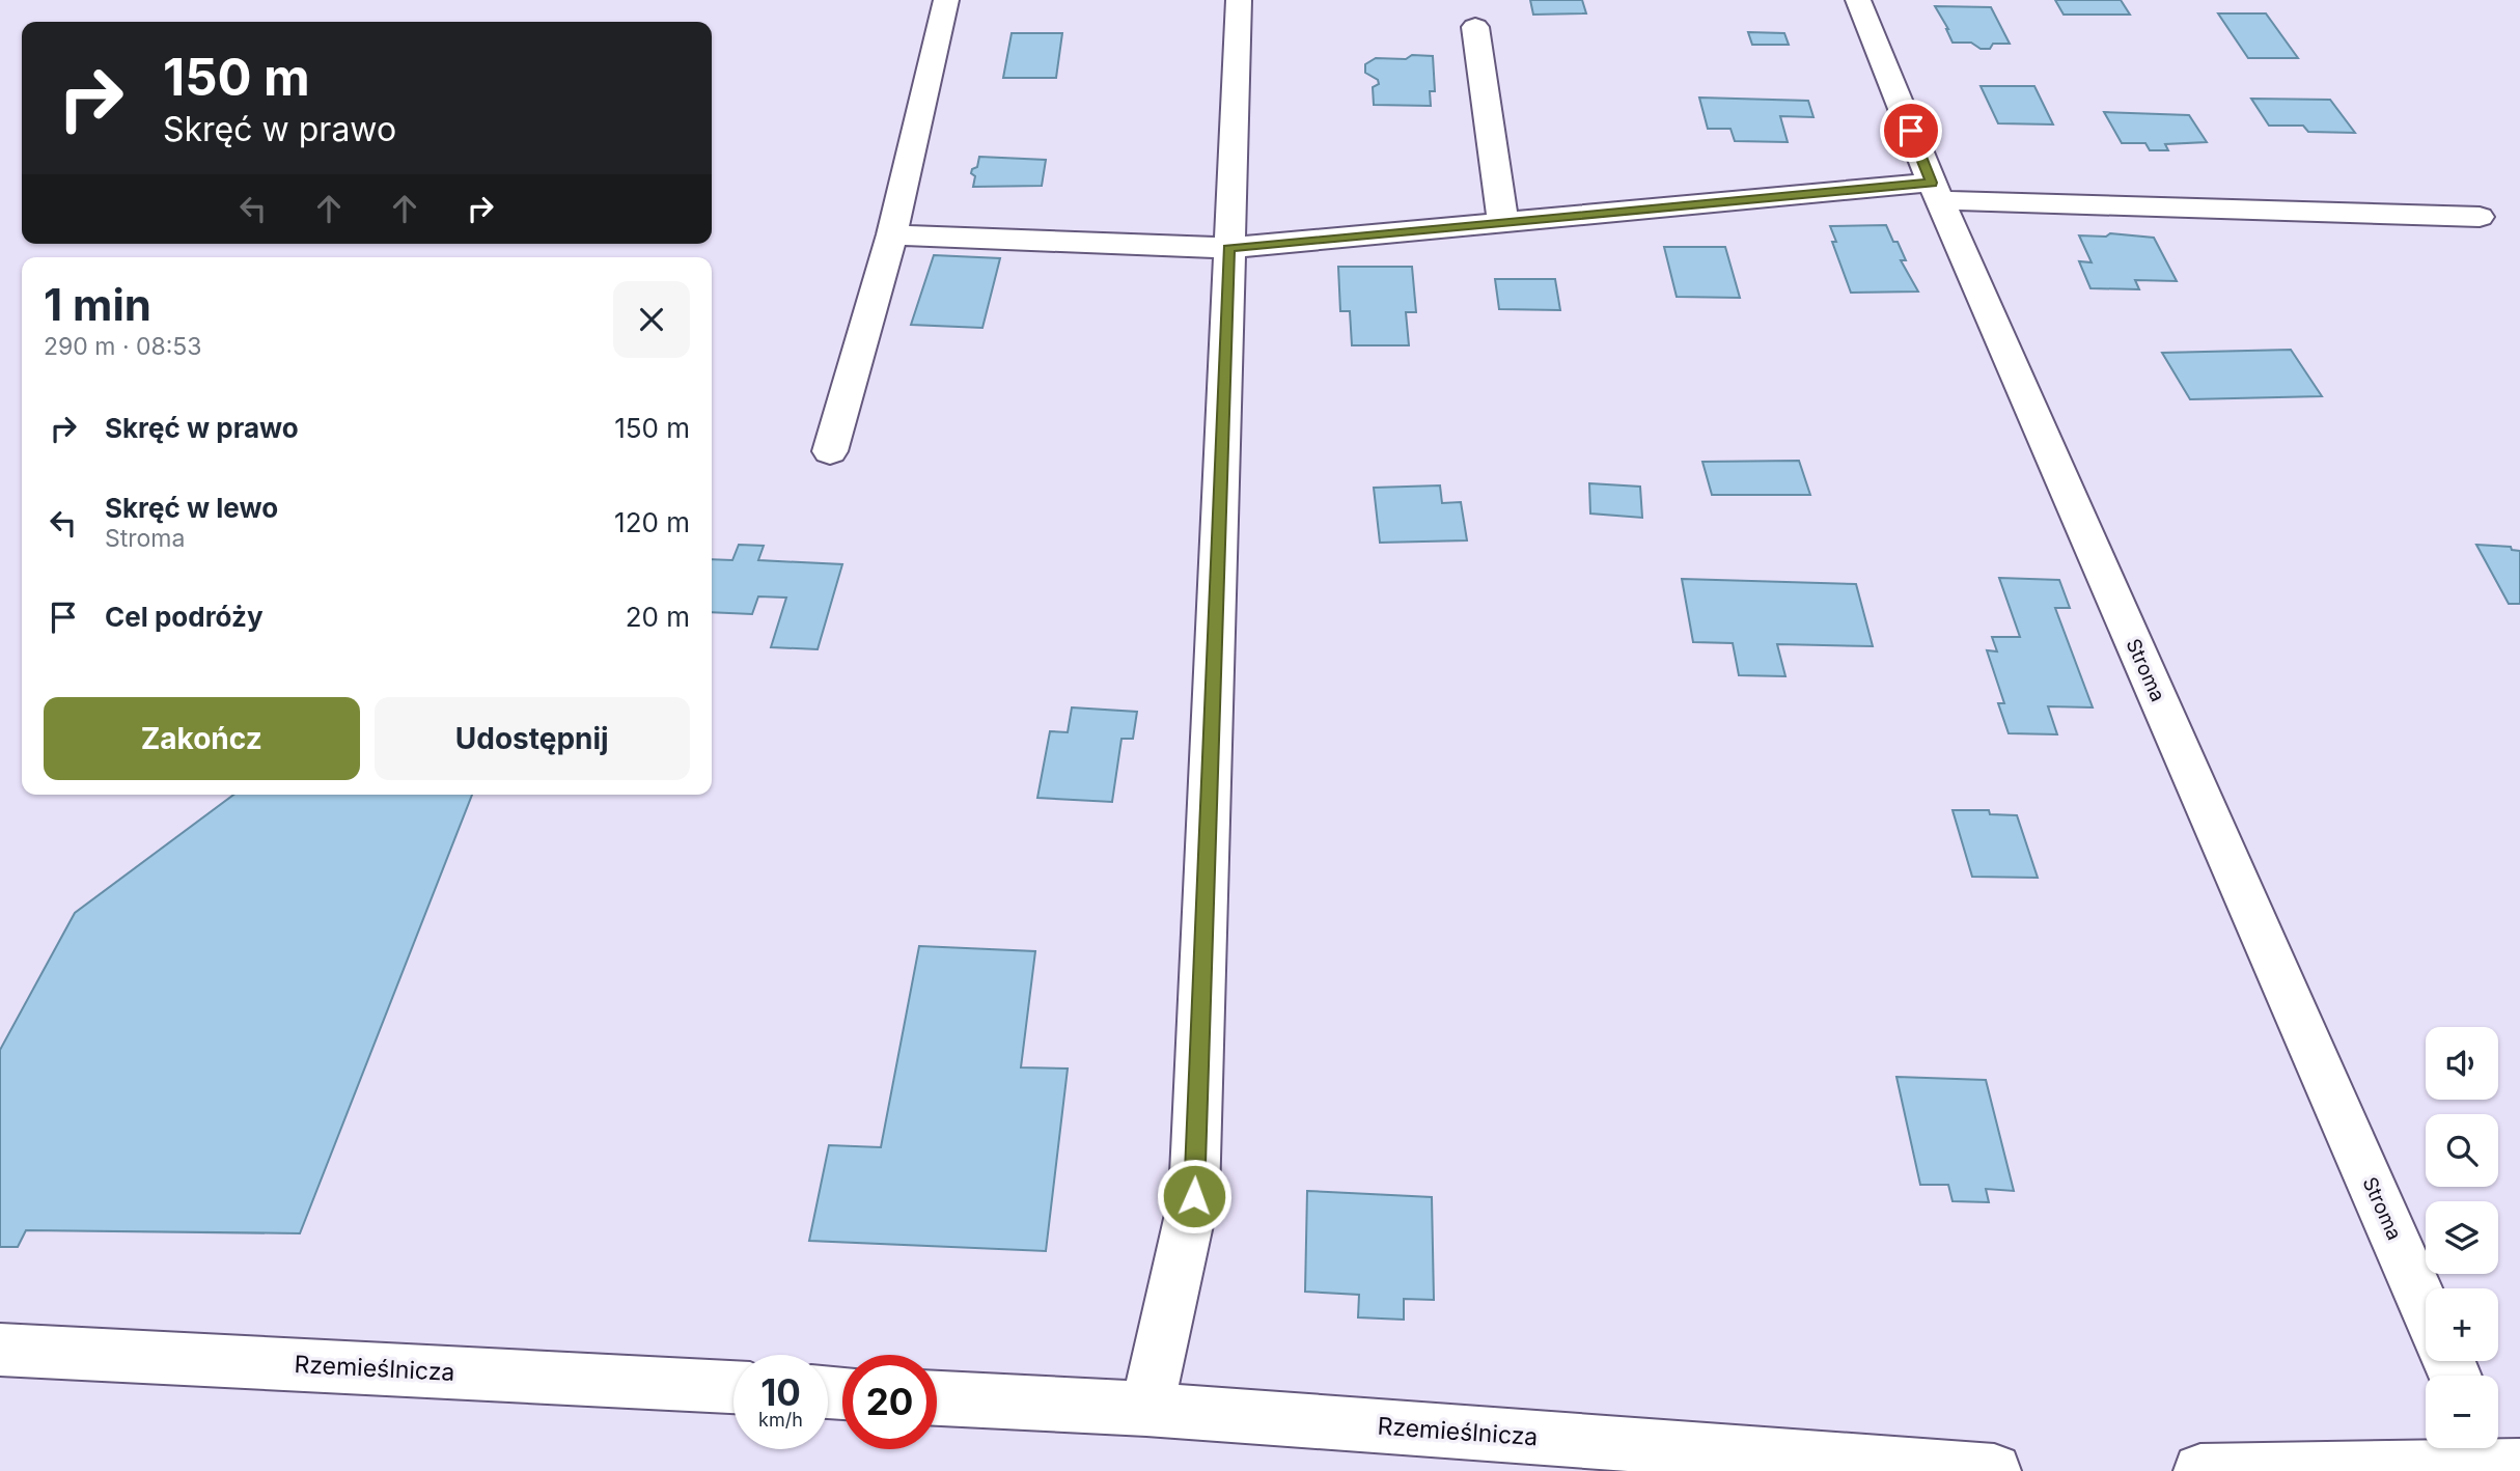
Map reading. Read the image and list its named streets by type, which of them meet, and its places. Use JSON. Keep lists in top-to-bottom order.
{
  "streets": {
    "street": ["Stroma", "Rzemieślnicza"]
  },
  "page": {
    "turn": ["150 m", "Skręć w prawo"],
    "heading": ["1 min", "290 m · 08:53"],
    "list": [
      {
        "name": "Skręć w prawo",
        "value": "150 m"
      },
      {
        "name": "Skręć w lewo",
        "note": "Stroma",
        "value": "120 m"
      },
      {
        "name": "Cel podróży",
        "value": "20 m"
      }
    ],
    "buttons": ["Zakończ", "Udostępnij"],
    "map_buttons": ["+", "−"],
    "speed": "10 km/h",
    "limit": "20"
  }
}
